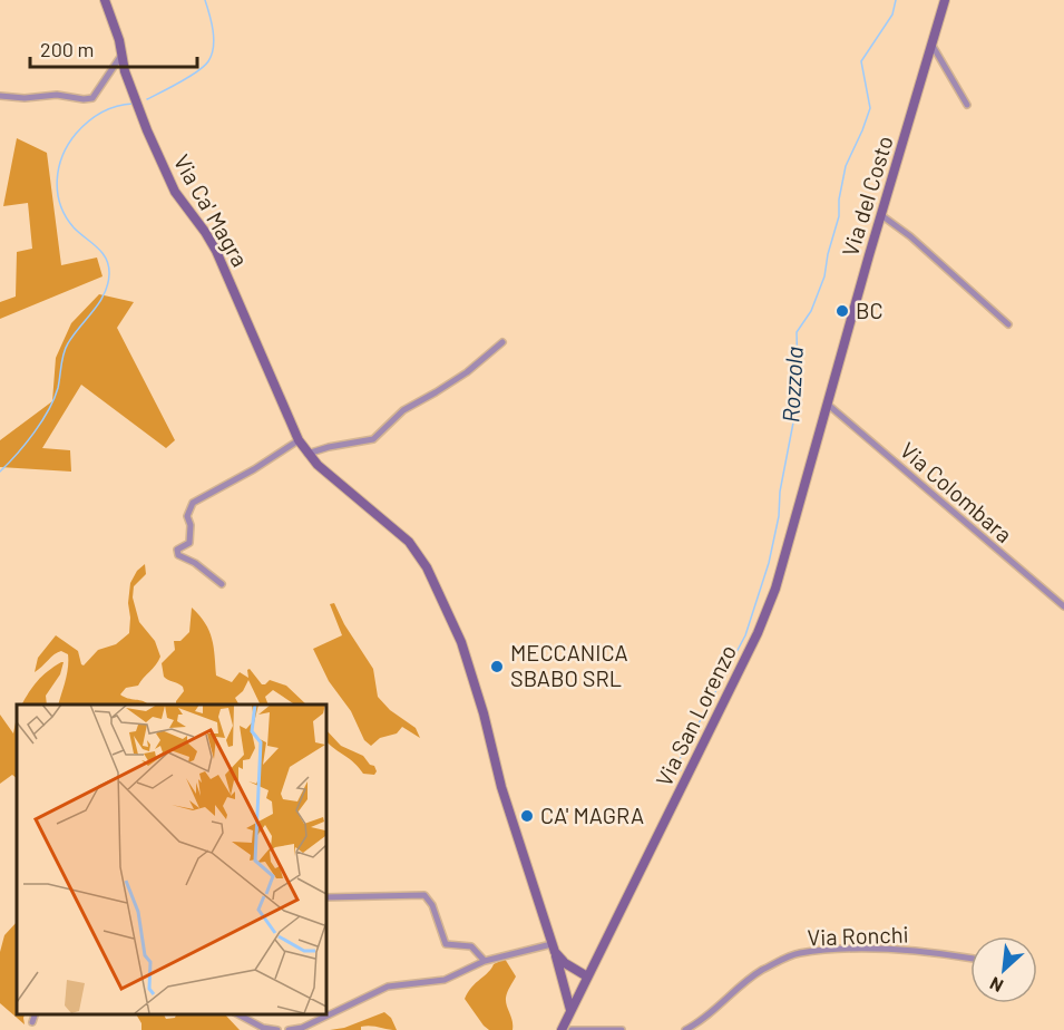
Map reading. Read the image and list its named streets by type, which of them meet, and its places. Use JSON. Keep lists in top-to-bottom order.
{
  "streets": {
    "street": [
      "Via del Costo",
      "Via Ca' Magra",
      "Via Colombara",
      "Via San Lorenzo",
      "Via Ronchi"
    ]
  },
  "crossings": [
    ["Via del Costo", "Via Colombara"],
    ["Via del Costo", "Via San Lorenzo"],
    ["Via Ca' Magra", "Via San Lorenzo"],
    ["Via Colombara", "Via San Lorenzo"]
  ],
  "water": ["Rozzola"],
  "places": ["BC", "MECCANICA SBABO SRL", "CA' MAGRA"],
  "scale_bar": "200 m",
  "north": "bottom left"
}
